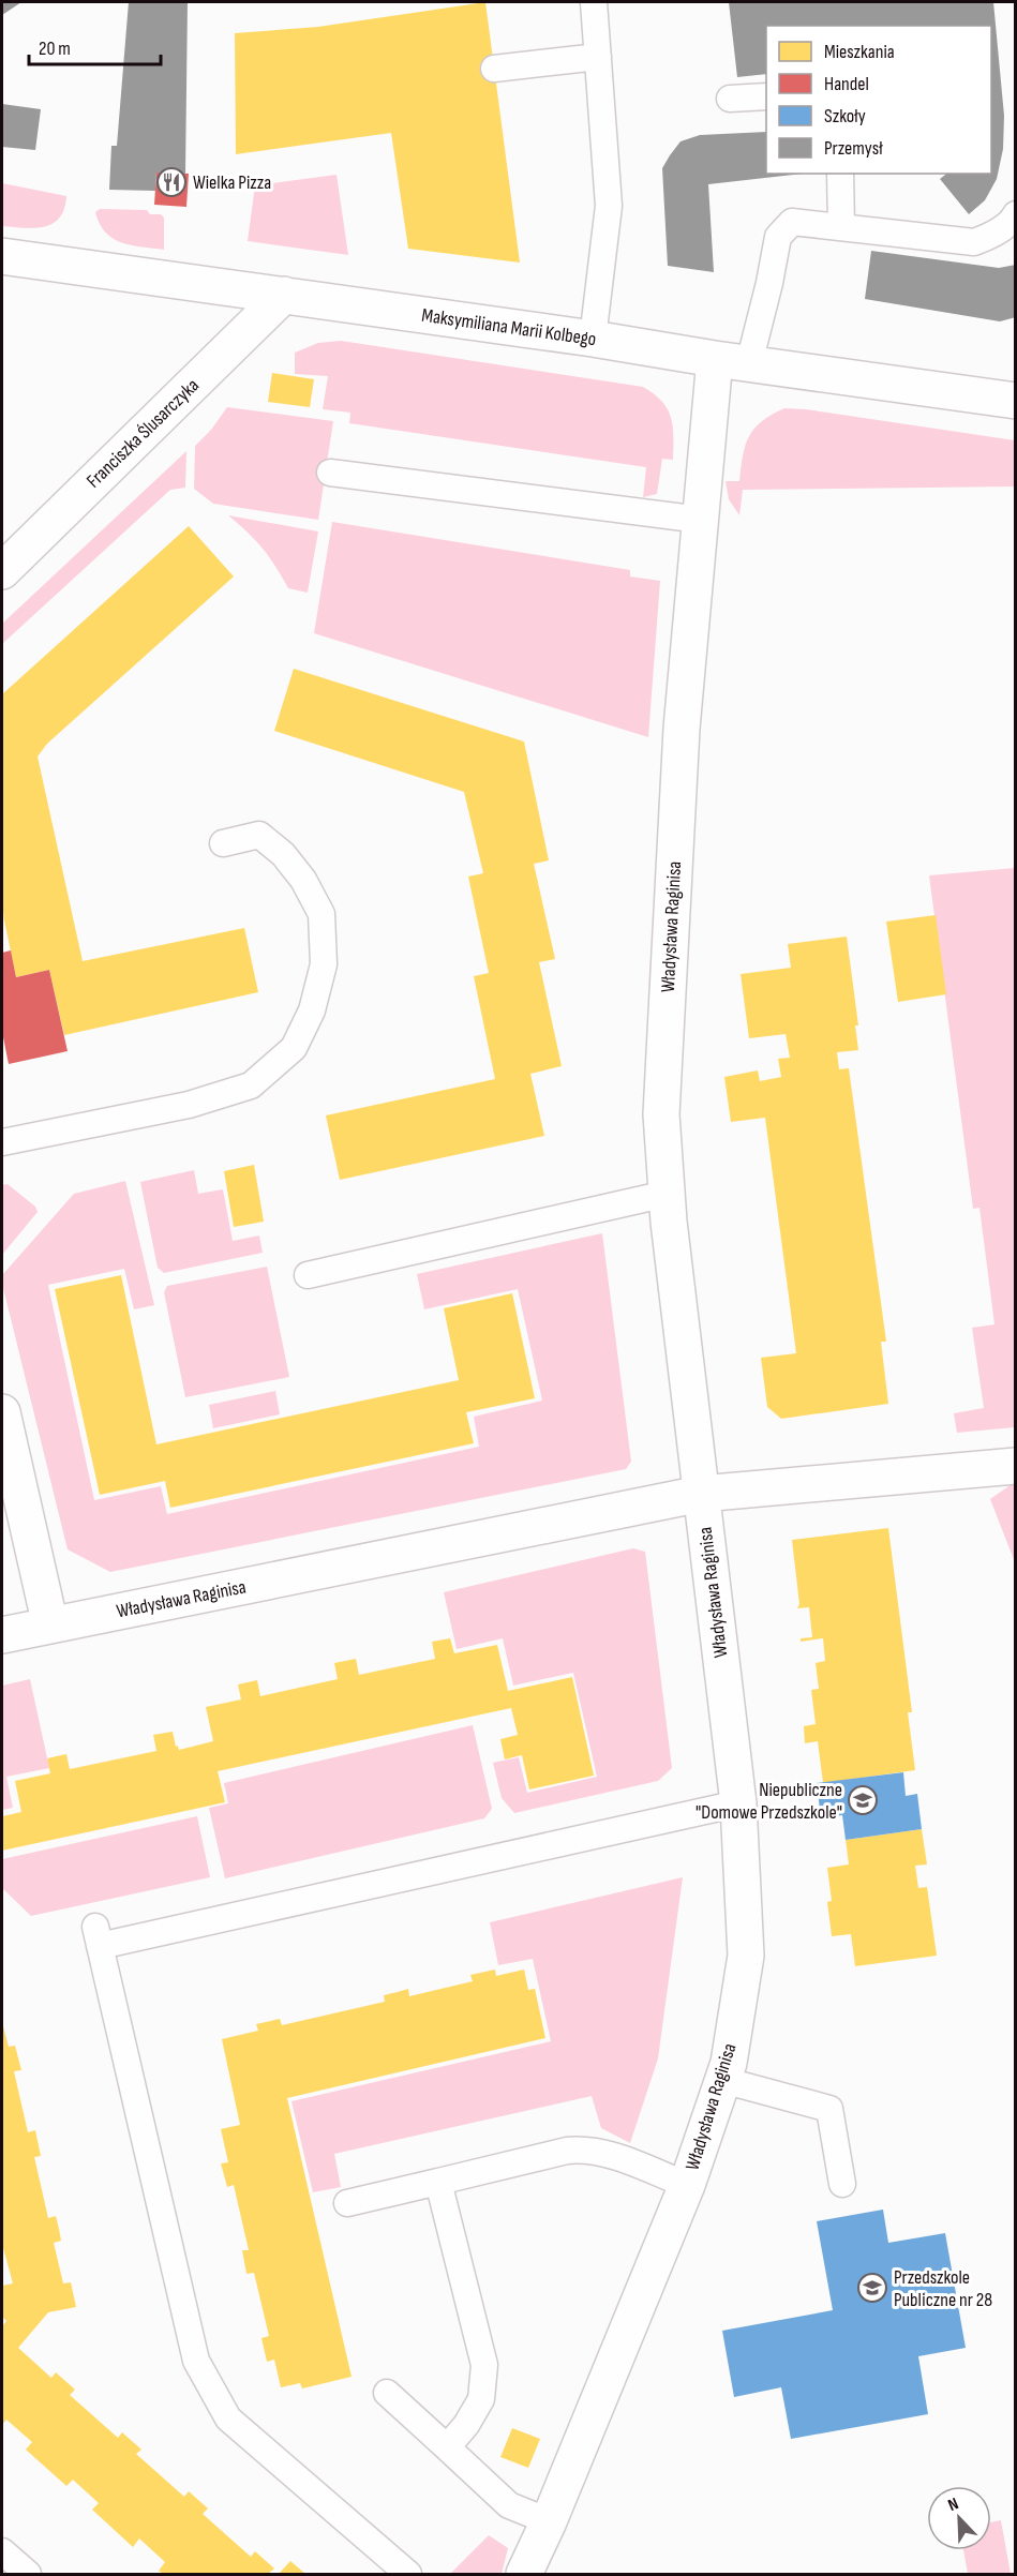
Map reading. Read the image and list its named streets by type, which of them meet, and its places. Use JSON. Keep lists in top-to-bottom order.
{
  "streets": {
    "street": ["Maksymiliana Marii Kolbego", "Franciszka Ślusarczyka", "Władysława Raginisa"]
  },
  "crossings": [
    ["Maksymiliana Marii Kolbego", "Franciszka Ślusarczyka"],
    ["Maksymiliana Marii Kolbego", "Władysława Raginisa"]
  ],
  "places": {
    "restaurant": ["Wielka Pizza"],
    "school or university": ["Niepubliczne \"Domowe Przedszkole\"", "Przedszkole Publiczne nr 28"]
  },
  "legend": [
    "Mieszkania",
    "Handel",
    "Szkoły",
    "Przemysł"
  ],
  "scale_bar": "20 m",
  "north": "top left"
}
